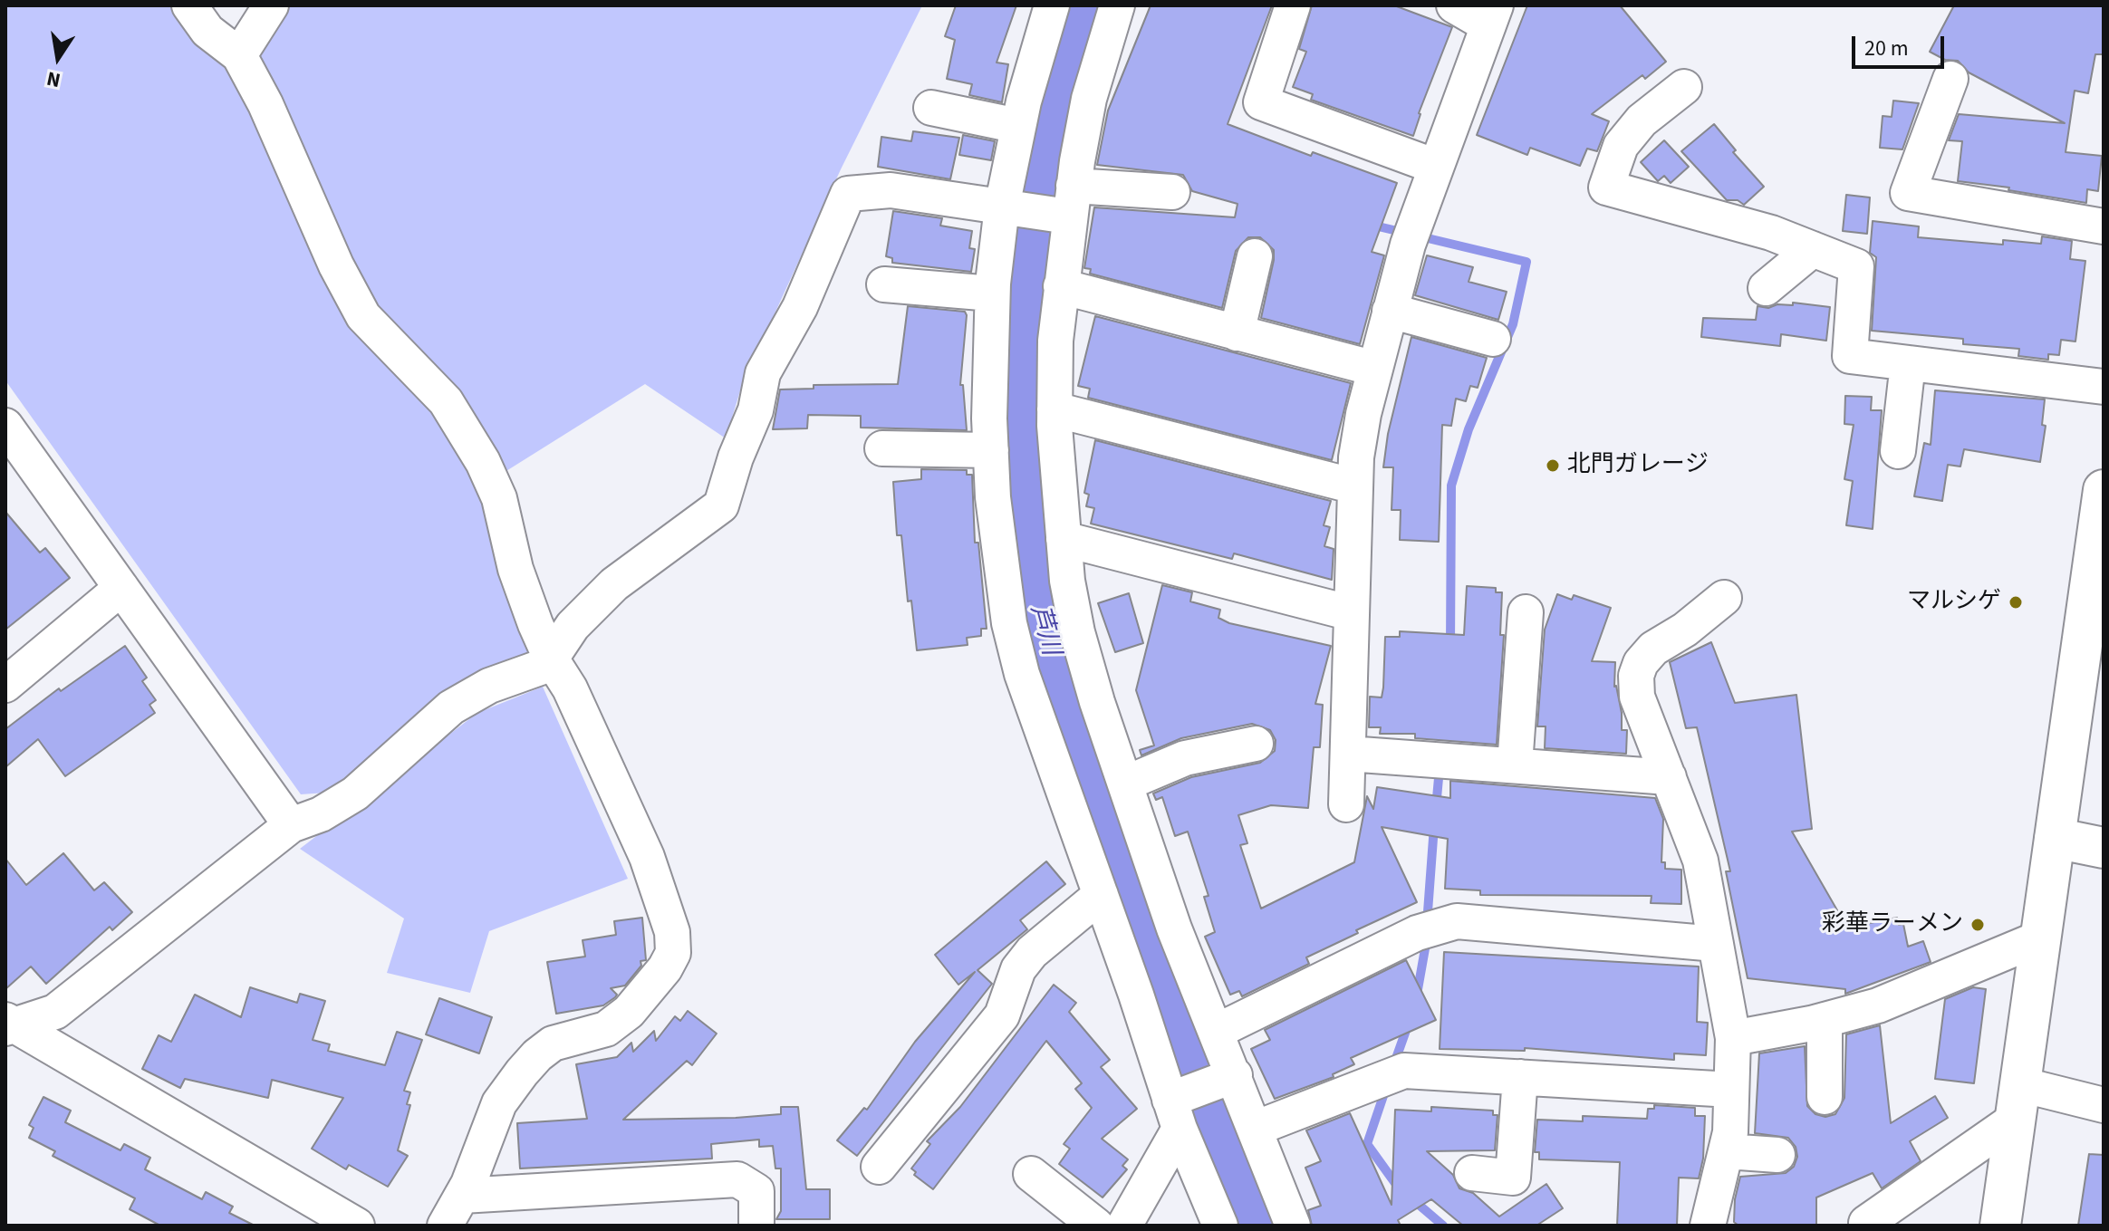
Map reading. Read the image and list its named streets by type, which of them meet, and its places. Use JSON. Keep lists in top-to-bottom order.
{
  "water": ["芦川"],
  "places": ["北門ガレージ", "マルシゲ", "彩華ラーメン"],
  "scale_bar": "20 m",
  "north": "bottom"
}
